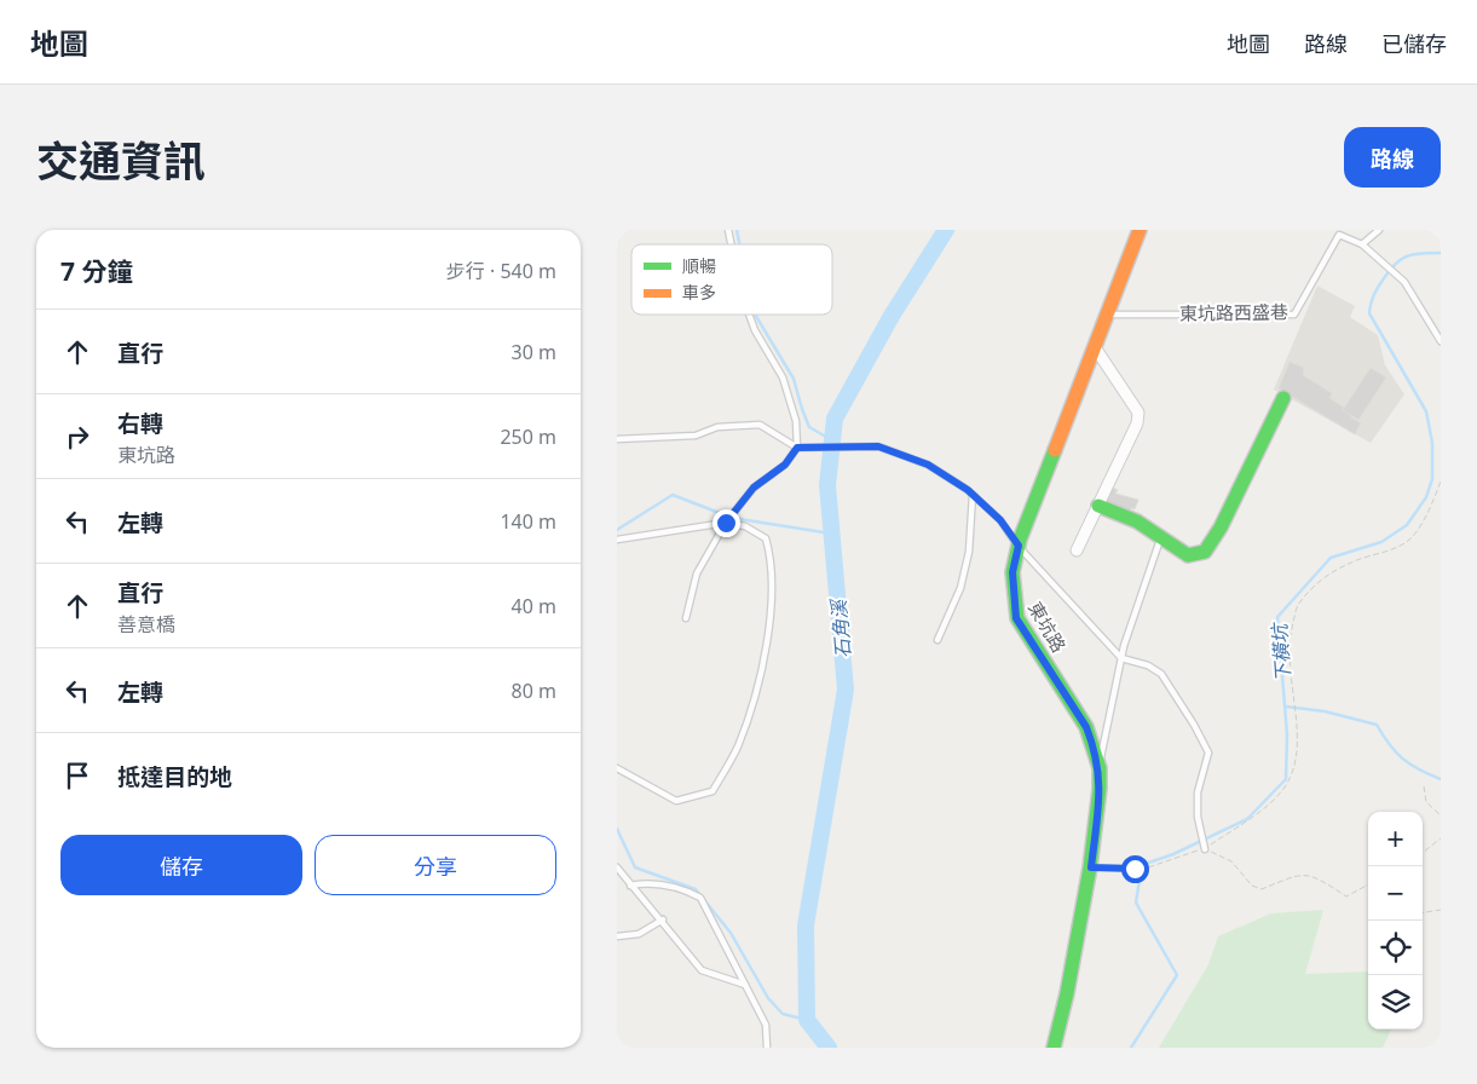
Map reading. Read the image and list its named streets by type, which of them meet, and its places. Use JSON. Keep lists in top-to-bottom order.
{
  "streets": {
    "street": ["東坑路"],
    "lane": ["東坑路西盛巷"]
  },
  "crossings": [
    ["東坑路西盛巷", "東坑路"]
  ],
  "water": ["石角溪", "下橫坑"],
  "legend": ["順暢", "車多"],
  "page": {
    "header": "地圖",
    "nav": ["地圖", "路線", "已儲存"],
    "title": "交通資訊",
    "buttons": [
      "路線",
      ["儲存", "分享"]
    ],
    "heading": ["7 分鐘", "步行 · 540 m"],
    "list": [
      ["直行", "30 m"],
      ["右轉", "東坑路", "250 m"],
      ["左轉", "140 m"],
      ["直行", "善意橋", "40 m"],
      ["左轉", "80 m"],
      "抵達目的地"
    ],
    "map_buttons": ["+", "−"]
  }
}
